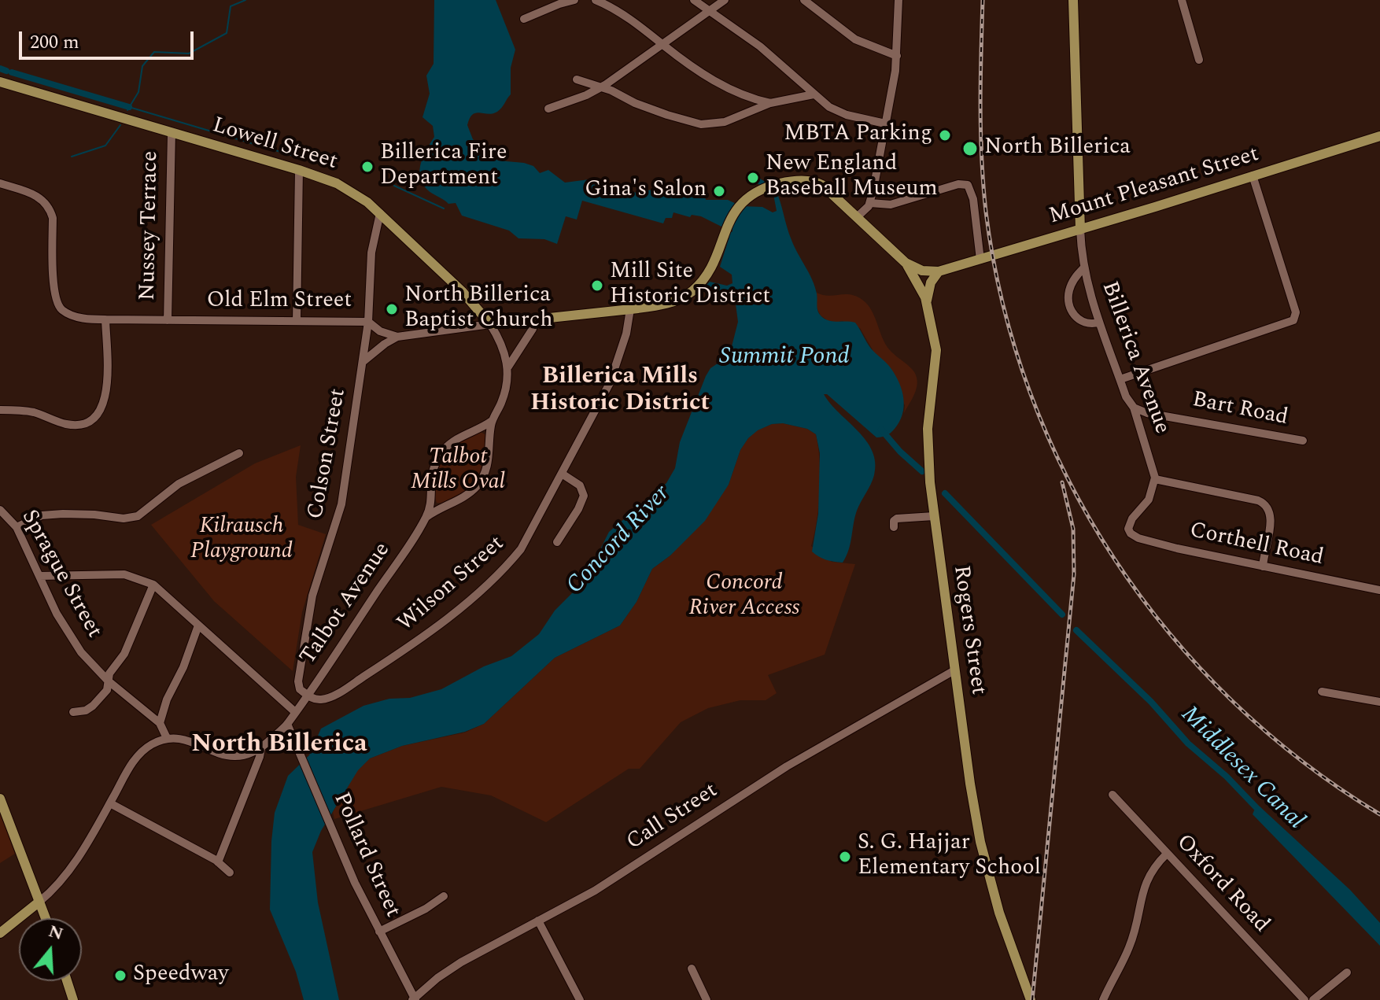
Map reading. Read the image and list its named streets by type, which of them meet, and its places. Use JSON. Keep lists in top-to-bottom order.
{
  "streets": {
    "main road": [
      "Lowell Street",
      "Mount Pleasant Street",
      "Billerica Avenue",
      "Rogers Street"
    ],
    "street": [
      "Nussey Terrace",
      "Old Elm Street",
      "Bart Road",
      "Colson Street",
      "Corthell Road",
      "Sprague Street",
      "Wilson Street",
      "Talbot Avenue",
      "Call Street",
      "Pollard Street",
      "Oxford Road"
    ]
  },
  "crossings": [
    ["Lowell Street", "Nussey Terrace"],
    ["Lowell Street", "Colson Street"],
    ["Mount Pleasant Street", "Billerica Avenue"],
    ["Mount Pleasant Street", "Rogers Street"],
    ["Nussey Terrace", "Old Elm Street"],
    ["Old Elm Street", "Colson Street"],
    ["Billerica Avenue", "Bart Road"],
    ["Billerica Avenue", "Corthell Road"],
    ["Colson Street", "Wilson Street"],
    ["Colson Street", "Talbot Avenue"],
    ["Wilson Street", "Talbot Avenue"],
    ["Rogers Street", "Call Street"],
    ["Call Street", "Pollard Street"]
  ],
  "districts": ["Billerica Mills Historic District", "North Billerica"],
  "water": ["Summit Pond", "Concord River", "Middlesex Canal"],
  "parks": ["Talbot Mills Oval", "Kilrausch Playground", "Concord River Access"],
  "places": [
    "MBTA Parking",
    "North Billerica",
    "Billerica Fire Department",
    "New England Baseball Museum",
    "Gina's Salon",
    "Mill Site Historic District",
    "North Billerica Baptist Church",
    "S. G. Hajjar Elementary School",
    "Speedway"
  ],
  "scale_bar": "200 m",
  "north": "top"
}
